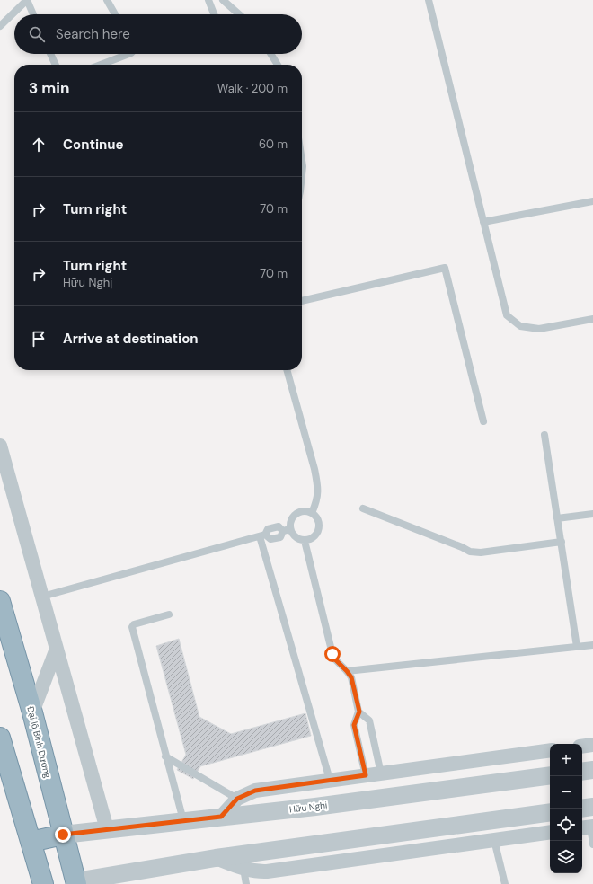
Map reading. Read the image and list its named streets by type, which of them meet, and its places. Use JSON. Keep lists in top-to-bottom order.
{
  "streets": {
    "highway": ["Đại lộ Bình Dương"],
    "street": ["Hữu Nghị"]
  },
  "crossings": [
    ["Đại lộ Bình Dương", "Hữu Nghị"]
  ],
  "page": {
    "search": "Search here",
    "heading": ["3 min", "Walk · 200 m"],
    "list": [
      ["Continue", "60 m"],
      ["Turn right", "70 m"],
      ["Turn right", "Hữu Nghị", "70 m"],
      "Arrive at destination"
    ],
    "map_buttons": ["+", "−"]
  }
}
